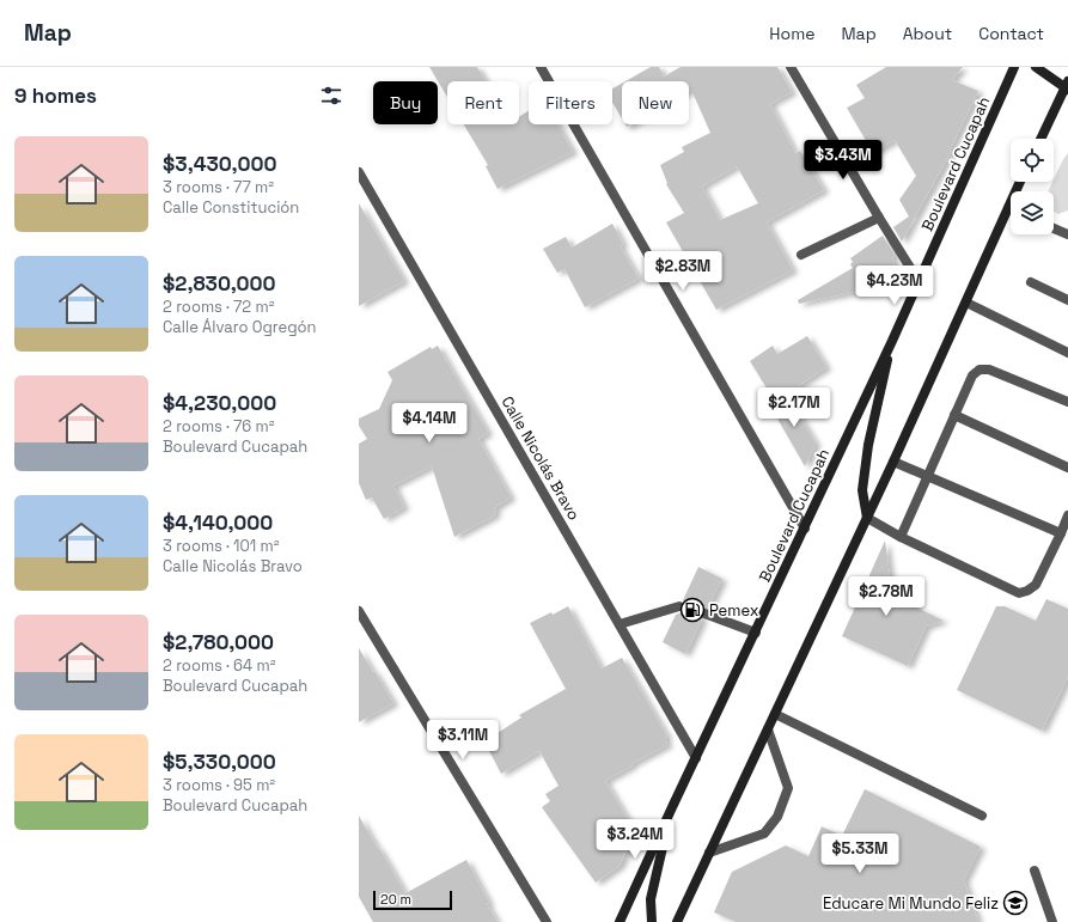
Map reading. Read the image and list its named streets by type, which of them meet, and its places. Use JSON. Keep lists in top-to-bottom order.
{
  "streets": {
    "main road": ["Boulevard Cucapah"],
    "street": ["Calle Nicolás Bravo"]
  },
  "crossings": [
    ["Boulevard Cucapah", "Calle Nicolás Bravo"]
  ],
  "places": {
    "fuel station": ["Pemex"],
    "school or university": ["Educare Mi Mundo Feliz"]
  },
  "scale_bar": "20 m",
  "page": {
    "header": "Map",
    "nav": [
      "Home",
      "Map",
      "About",
      "Contact"
    ],
    "heading": "9 homes",
    "chip": [
      "Buy",
      "Rent",
      "Filters",
      "New"
    ],
    "list": [
      {
        "name": "$3,430,000",
        "note": "3 rooms · 77 m² · Calle Constitución"
      },
      {
        "name": "$2,830,000",
        "note": "2 rooms · 72 m² · Calle Álvaro Ogregón"
      },
      {
        "name": "$4,230,000",
        "note": "2 rooms · 76 m² · Boulevard Cucapah"
      },
      {
        "name": "$4,140,000",
        "note": "3 rooms · 101 m² · Calle Nicolás Bravo"
      },
      {
        "name": "$2,780,000",
        "note": "2 rooms · 64 m² · Boulevard Cucapah"
      },
      {
        "name": "$5,330,000",
        "note": "3 rooms · 95 m² · Boulevard Cucapah"
      }
    ],
    "price": [
      "$3.43M",
      "$2.83M",
      "$4.23M",
      "$2.17M",
      "$4.14M",
      "$2.78M",
      "$3.11M",
      "$3.24M",
      "$5.33M"
    ],
    "scale": "20 m"
  }
}
